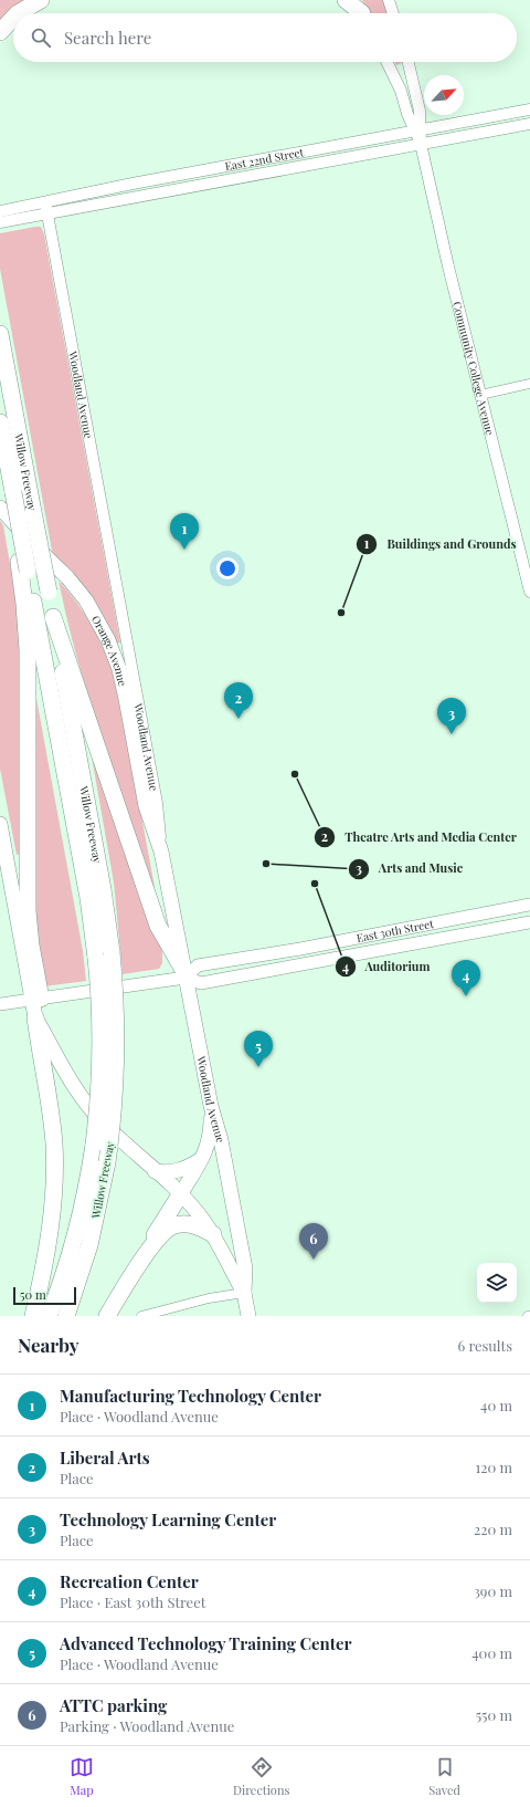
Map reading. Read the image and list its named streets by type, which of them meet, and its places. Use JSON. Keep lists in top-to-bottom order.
{
  "streets": {
    "highway": ["Willow Freeway"],
    "main road": ["Woodland Avenue", "Orange Avenue", "East 30th Street"],
    "street": ["East 22nd Street", "Community College Avenue"]
  },
  "crossings": [
    ["East 22nd Street", "Community College Avenue"],
    ["East 22nd Street", "Woodland Avenue"],
    ["Woodland Avenue", "Orange Avenue"],
    ["Woodland Avenue", "East 30th Street"]
  ],
  "places": [
    "Buildings and Grounds",
    "Theatre Arts and Media Center",
    "Arts and Music",
    "Auditorium"
  ],
  "scale_bar": "50 m",
  "north": "top right",
  "page": {
    "search": "Search here",
    "pins": [
      "1",
      "2",
      "3",
      "4",
      "5",
      "6"
    ],
    "scale": "50 m",
    "heading": ["Nearby", "6 results"],
    "list": [
      {
        "mark": "1",
        "name": "Manufacturing Technology Center",
        "note": "Place · Woodland Avenue",
        "value": "40 m"
      },
      {
        "mark": "2",
        "name": "Liberal Arts",
        "note": "Place",
        "value": "120 m"
      },
      {
        "mark": "3",
        "name": "Technology Learning Center",
        "note": "Place",
        "value": "220 m"
      },
      {
        "mark": "4",
        "name": "Recreation Center",
        "note": "Place · East 30th Street",
        "value": "390 m"
      },
      {
        "mark": "5",
        "name": "Advanced Technology Training Center",
        "note": "Place · Woodland Avenue",
        "value": "400 m"
      },
      {
        "mark": "6",
        "name": "ATTC parking",
        "note": "Parking · Woodland Avenue",
        "value": "550 m"
      }
    ],
    "nav": ["Map", "Directions", "Saved"]
  }
}
